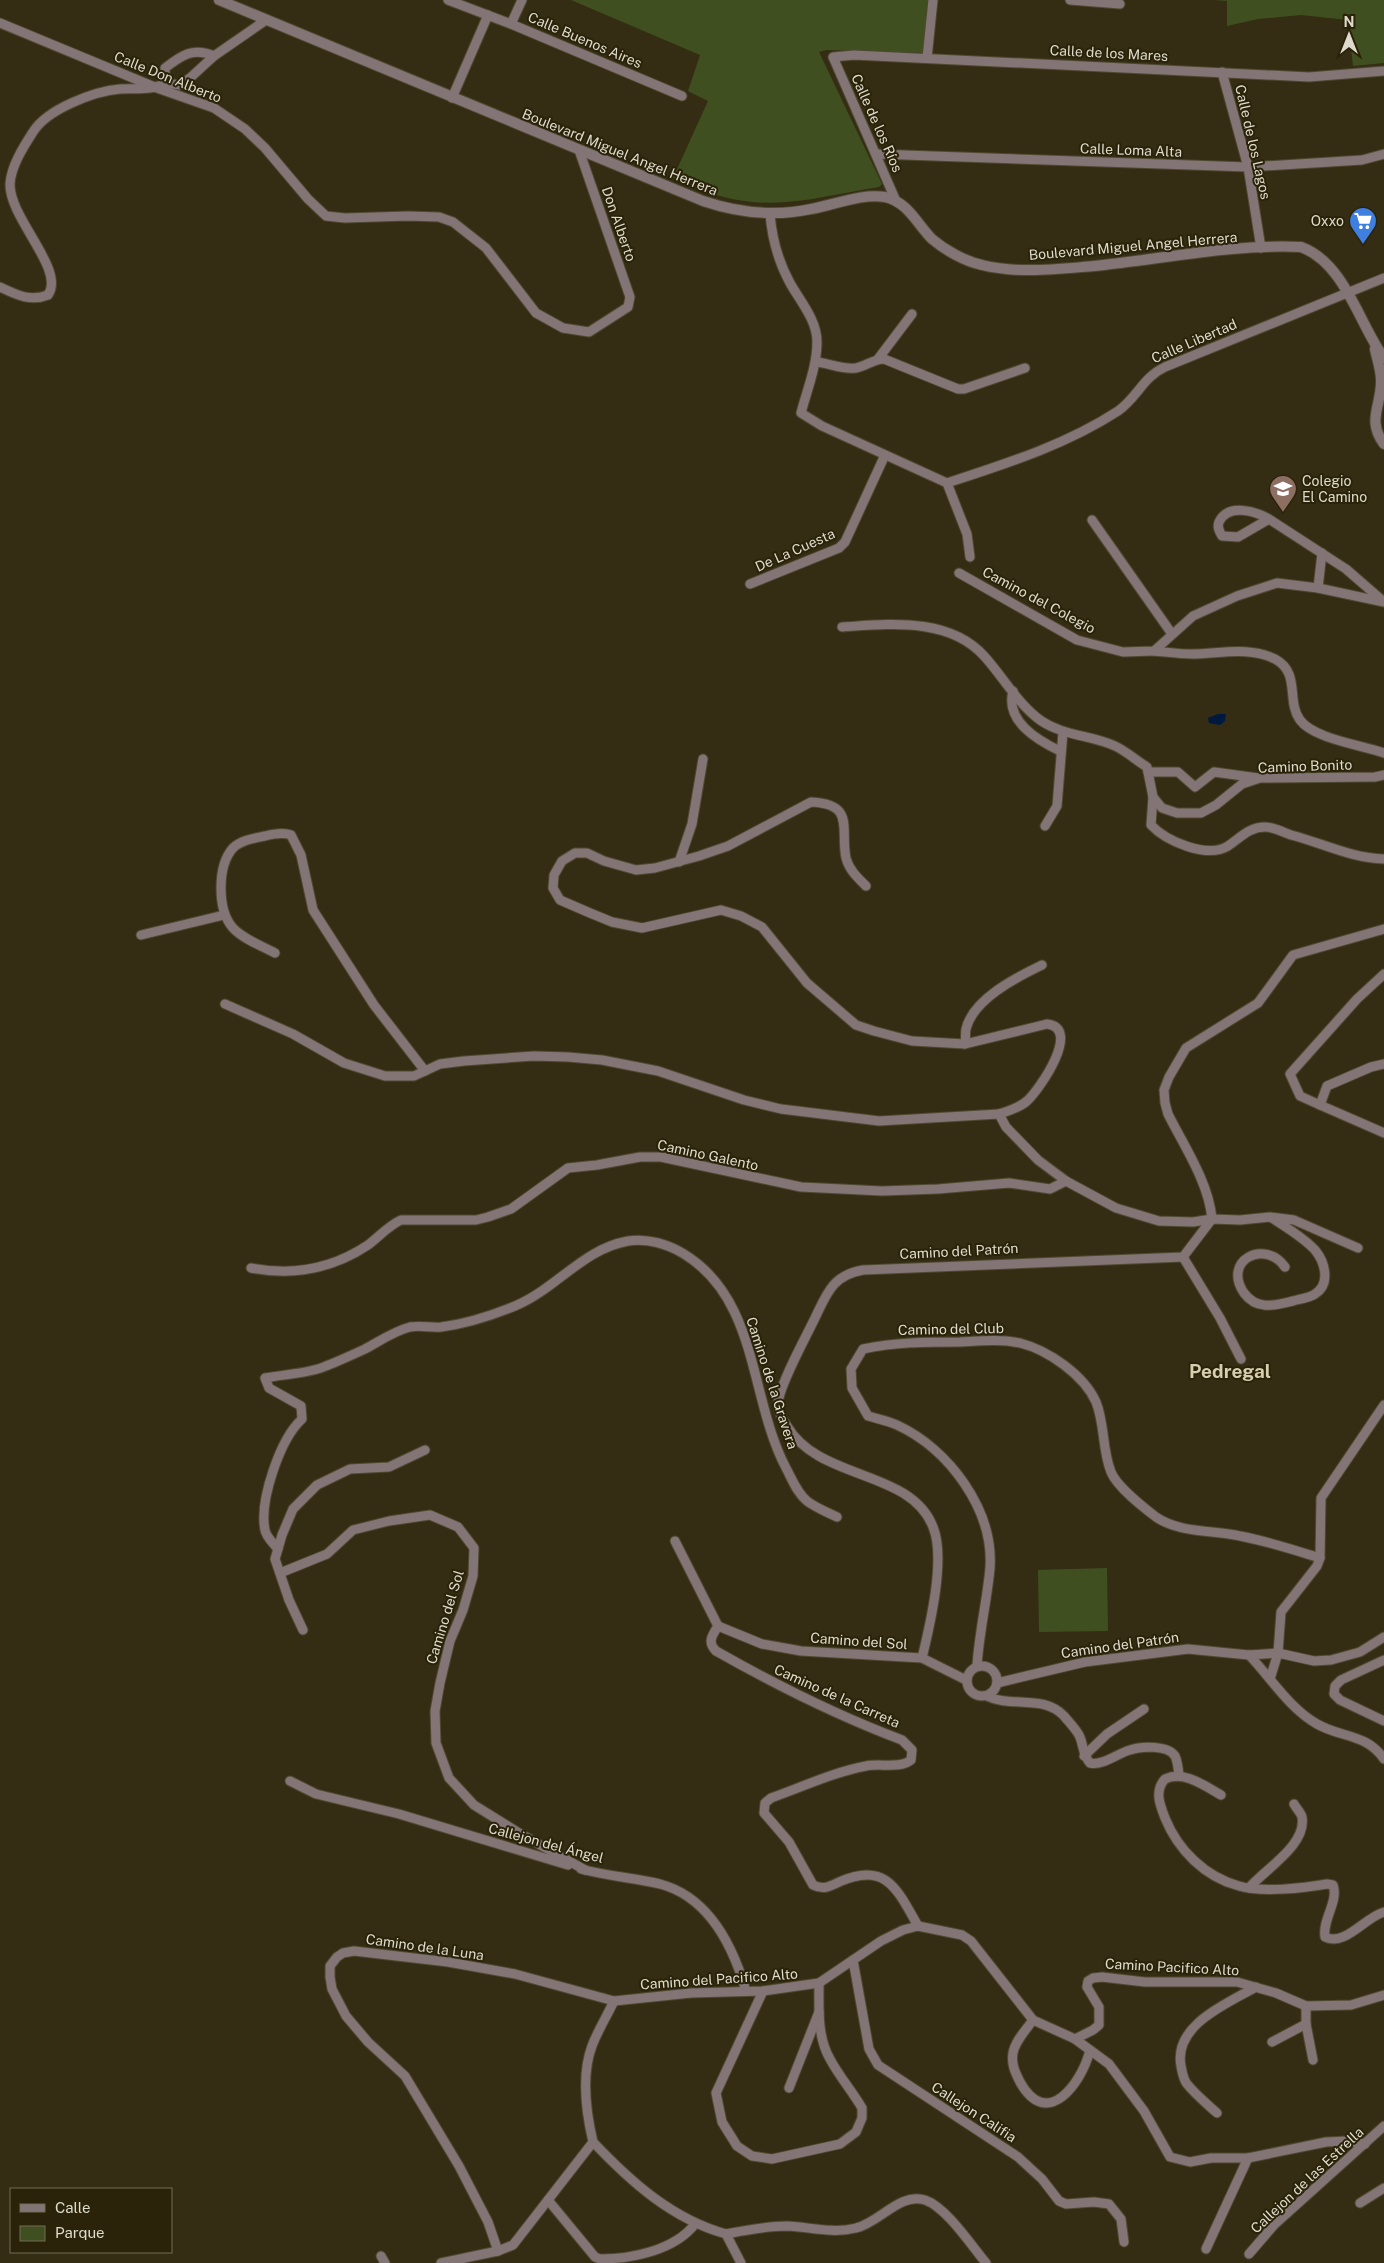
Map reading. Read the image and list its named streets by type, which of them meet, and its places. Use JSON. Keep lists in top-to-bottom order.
{
  "streets": {
    "street": [
      "Calle Buenos Aires",
      "Calle de los Mares",
      "Calle Don Alberto",
      "Calle de los Ríos",
      "Calle de los Lagos",
      "Calle Loma Alta",
      "Boulevard Miguel Angel Herrera",
      "Don Alberto",
      "Calle Libertad",
      "De La Cuesta",
      "Camino del Colegio",
      "Camino Bonito",
      "Camino Galento",
      "Camino del Patrón",
      "Camino del Club",
      "Camino de la Gravera",
      "Camino del Sol",
      "Camino de la Carreta",
      "Callejon del Ángel",
      "Camino de la Luna",
      "Camino Pacifico Alto",
      "Camino del Pacifico Alto",
      "Callejon Califia",
      "Callejon de las Estrella"
    ]
  },
  "crossings": [
    ["Calle de los Mares", "Calle de los Ríos"],
    ["Calle de los Mares", "Calle de los Lagos"],
    ["Calle Don Alberto", "Don Alberto"],
    ["Calle de los Ríos", "Calle Loma Alta"],
    ["Calle de los Ríos", "Boulevard Miguel Angel Herrera"],
    ["Calle de los Lagos", "Calle Loma Alta"],
    ["Calle de los Lagos", "Boulevard Miguel Angel Herrera"],
    ["Boulevard Miguel Angel Herrera", "Don Alberto"],
    ["Boulevard Miguel Angel Herrera", "Calle Libertad"],
    ["Camino del Colegio", "Camino Bonito"],
    ["Camino del Patrón", "Camino del Club"],
    ["Camino del Patrón", "Camino del Sol"],
    ["Camino del Club", "Camino del Sol"],
    ["Camino del Sol", "Camino de la Carreta"],
    ["Camino del Sol", "Callejon del Ángel"],
    ["Camino de la Carreta", "Camino del Pacifico Alto"],
    ["Callejon del Ángel", "Camino del Pacifico Alto"],
    ["Camino de la Luna", "Camino del Pacifico Alto"],
    ["Camino del Pacifico Alto", "Callejon Califia"]
  ],
  "districts": ["Pedregal"],
  "places": {
    "supermarket": ["Oxxo"],
    "school or university": ["Colegio El Camino"]
  },
  "legend": ["Calle", "Parque"],
  "north": "top"
}
